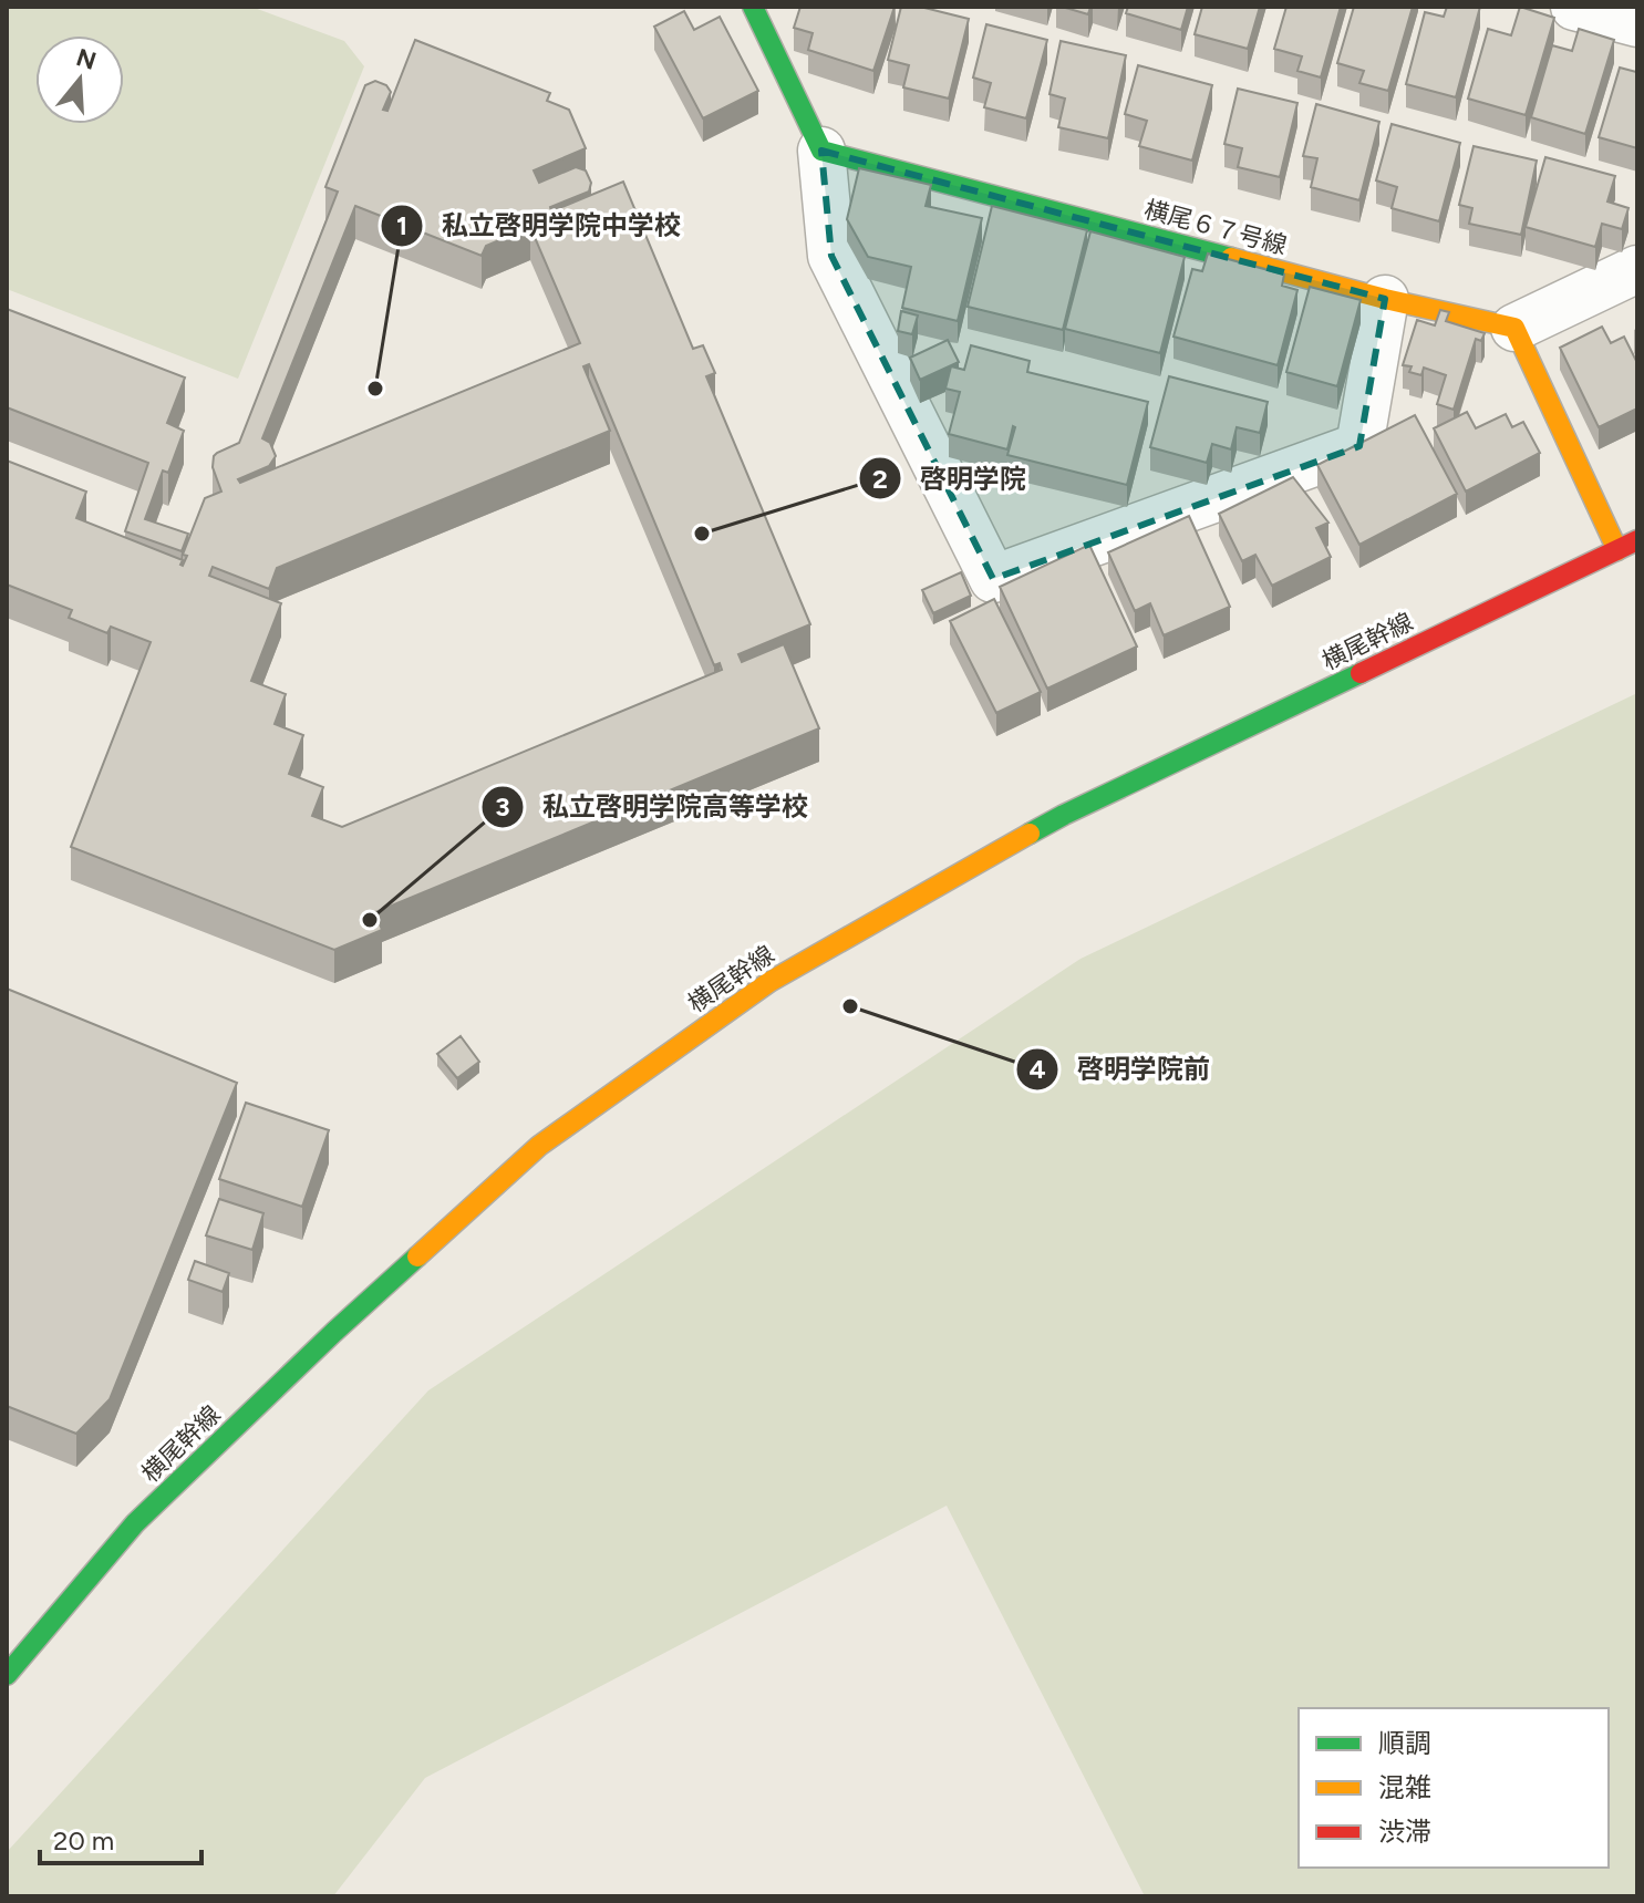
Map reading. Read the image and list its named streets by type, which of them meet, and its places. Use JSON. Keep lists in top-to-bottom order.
{
  "streets": {
    "street": ["横尾６７号線", "横尾幹線"]
  },
  "places": [
    "私立啓明学院中学校",
    "啓明学院",
    "私立啓明学院高等学校",
    "啓明学院前"
  ],
  "legend": ["順調", "混雑", "渋滞"],
  "scale_bar": "20 m",
  "north": "top"
}
